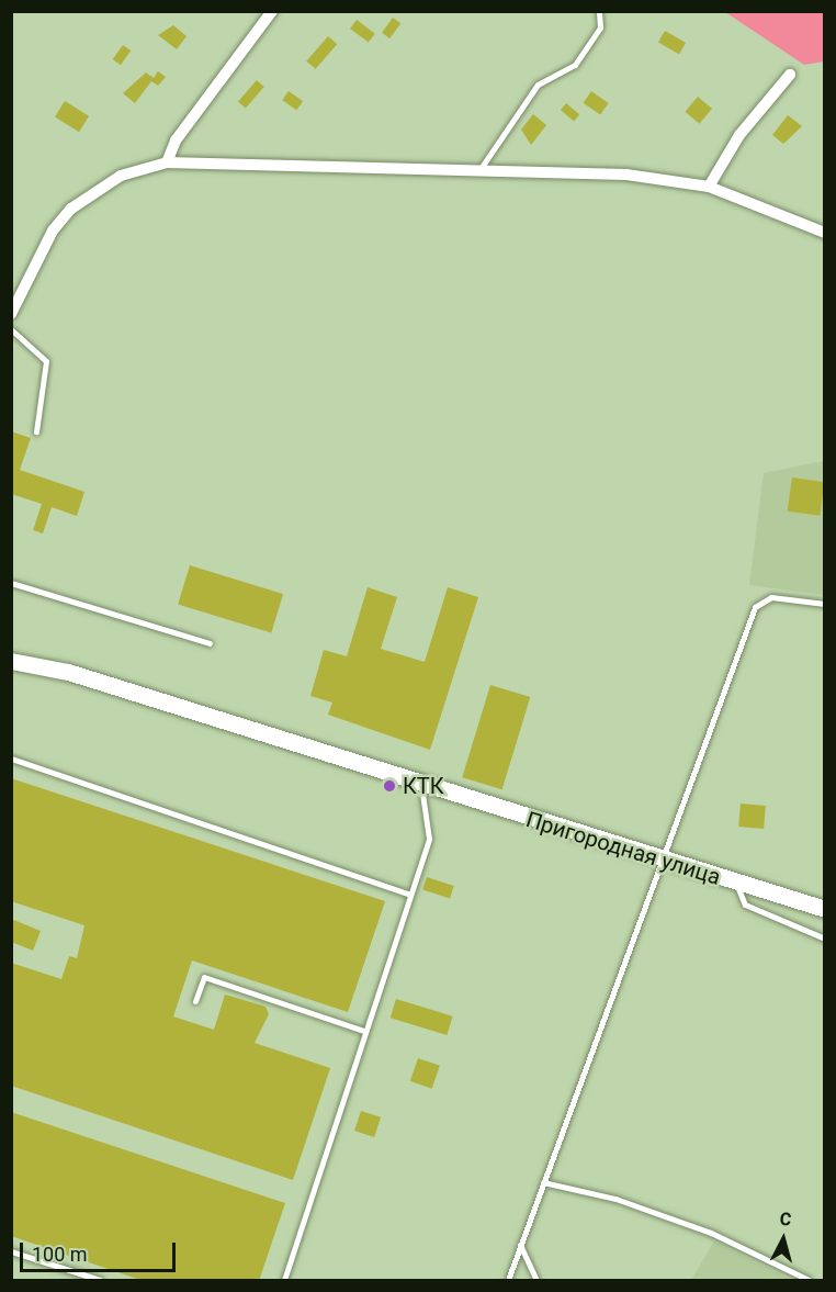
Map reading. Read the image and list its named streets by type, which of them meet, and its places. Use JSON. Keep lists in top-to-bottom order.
{
  "streets": {
    "street": ["Пригородная улица"]
  },
  "places": ["КТК"],
  "scale_bar": "100 m",
  "north": "top"
}
